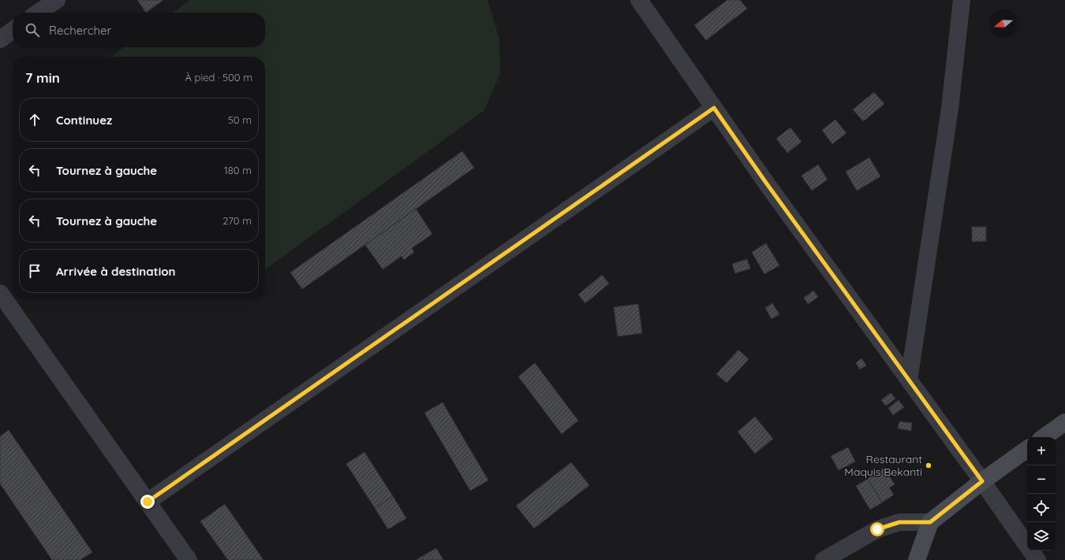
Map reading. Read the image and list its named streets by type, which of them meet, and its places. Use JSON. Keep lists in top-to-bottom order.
{
  "places": ["Restaurant Maquis Bekanti"],
  "north": "left",
  "page": {
    "search": "Rechercher",
    "heading": ["7 min", "À pied · 500 m"],
    "list": [
      ["Continuez", "50 m"],
      ["Tournez à gauche", "180 m"],
      ["Tournez à gauche", "270 m"],
      "Arrivée à destination"
    ],
    "map_buttons": ["+", "−"]
  }
}
